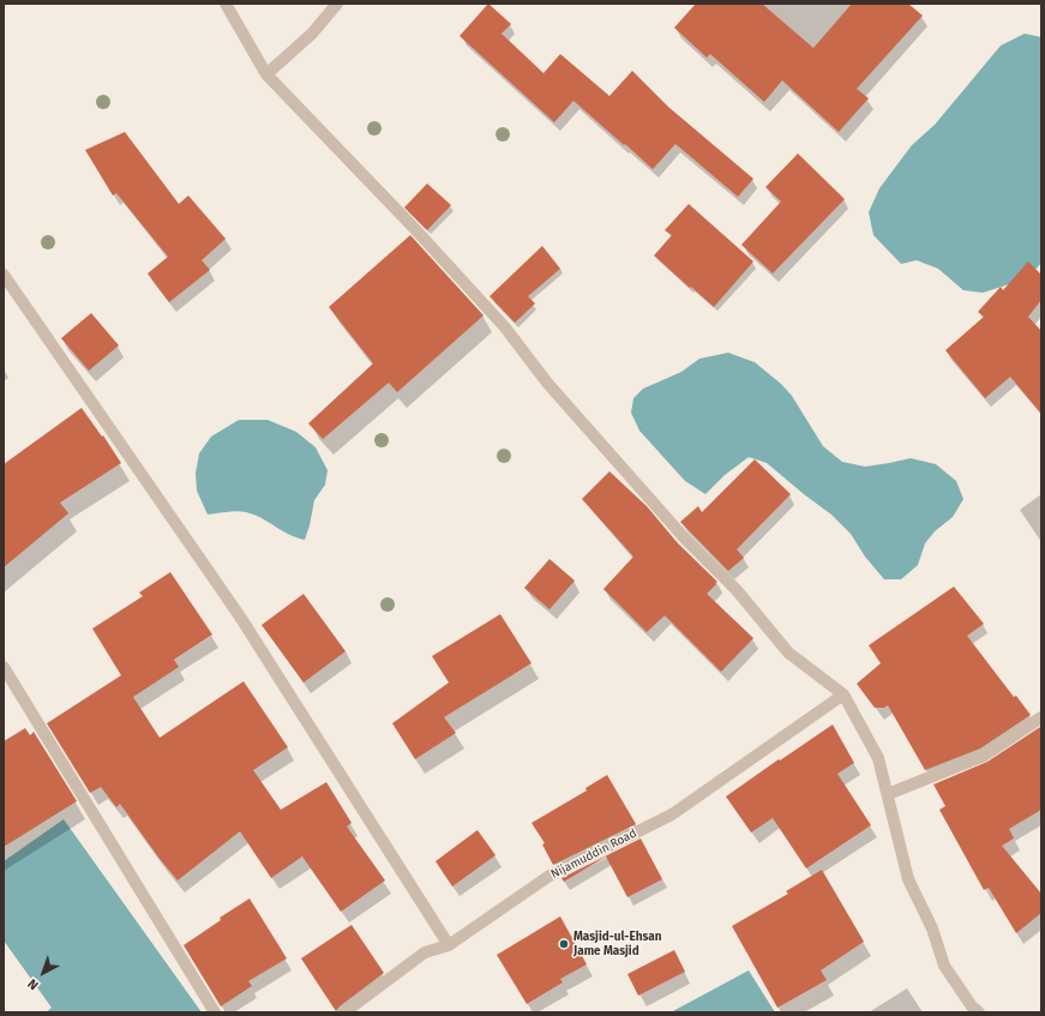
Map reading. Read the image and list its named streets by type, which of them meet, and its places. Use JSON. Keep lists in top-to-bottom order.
{
  "streets": {
    "street": ["Nijamuddin Road"]
  },
  "places": ["Masjid-ul-Ehsan Jame Masjid"],
  "north": "bottom left"
}
